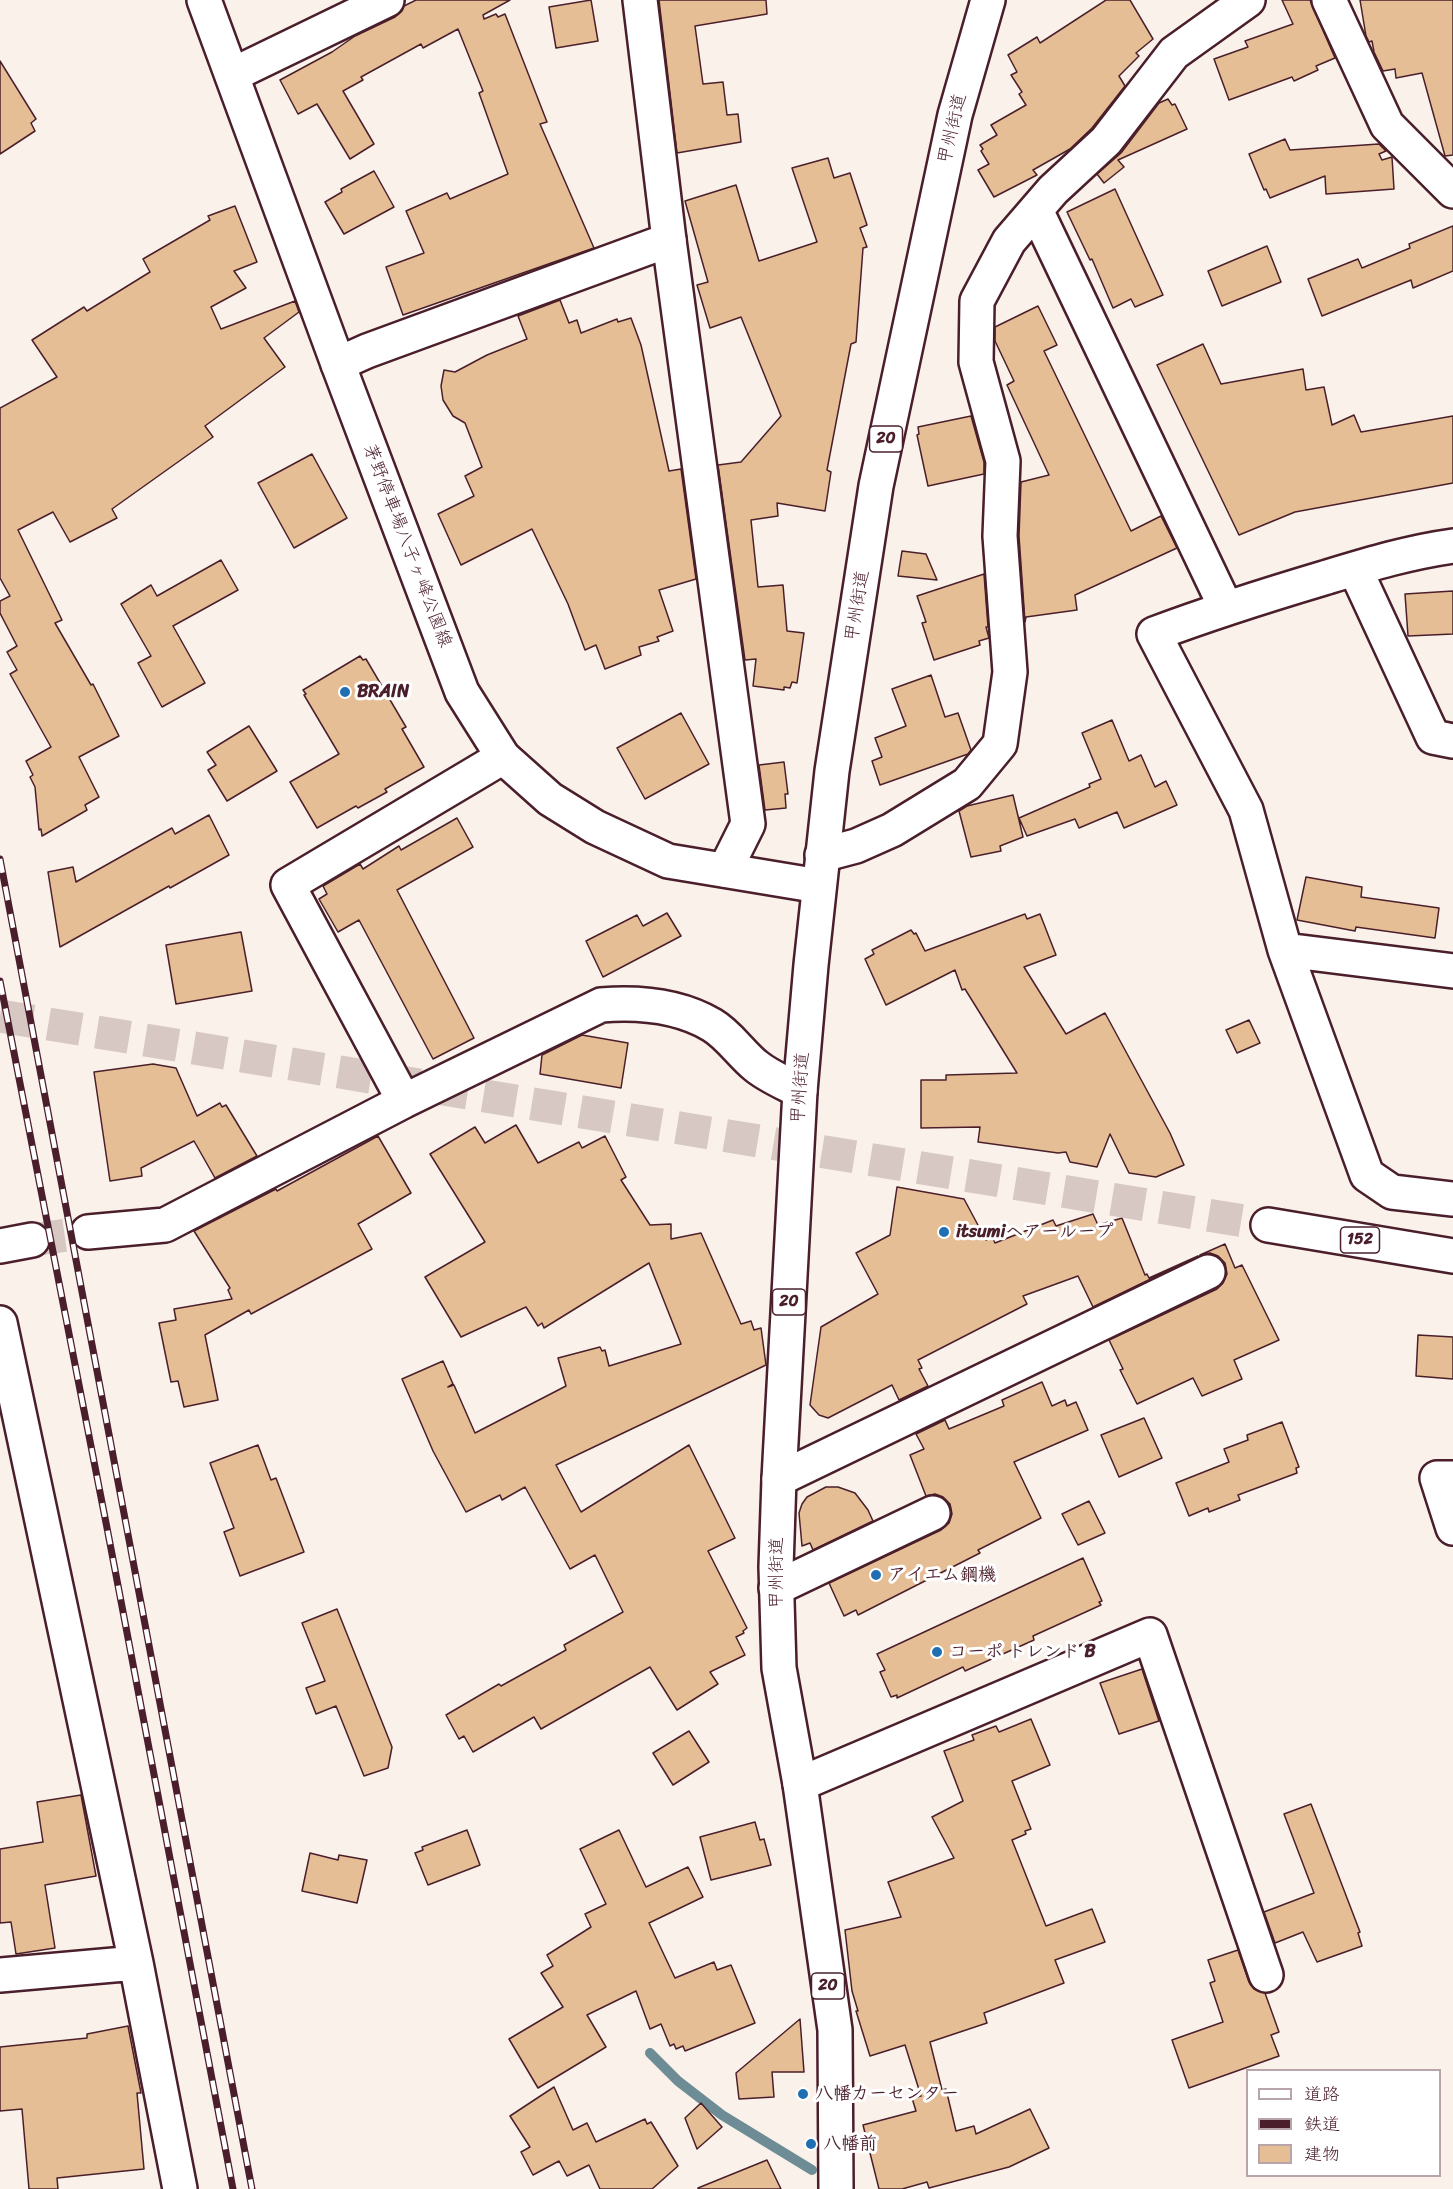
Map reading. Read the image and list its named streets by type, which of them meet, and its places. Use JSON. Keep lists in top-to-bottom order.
{
  "streets": {
    "main road": [
      "甲州街道",
      "20",
      "茅野停車場八子ヶ峰公園線",
      "152"
    ]
  },
  "crossings": [
    ["甲州街道", "茅野停車場八子ヶ峰公園線"]
  ],
  "places": [
    "BRAIN",
    "itsumiヘアーループ",
    "アイエム鋼機",
    "コーポ トレンド B",
    "八幡カーセンター",
    "八幡前"
  ],
  "legend": ["道路", "鉄道", "建物"]
}
